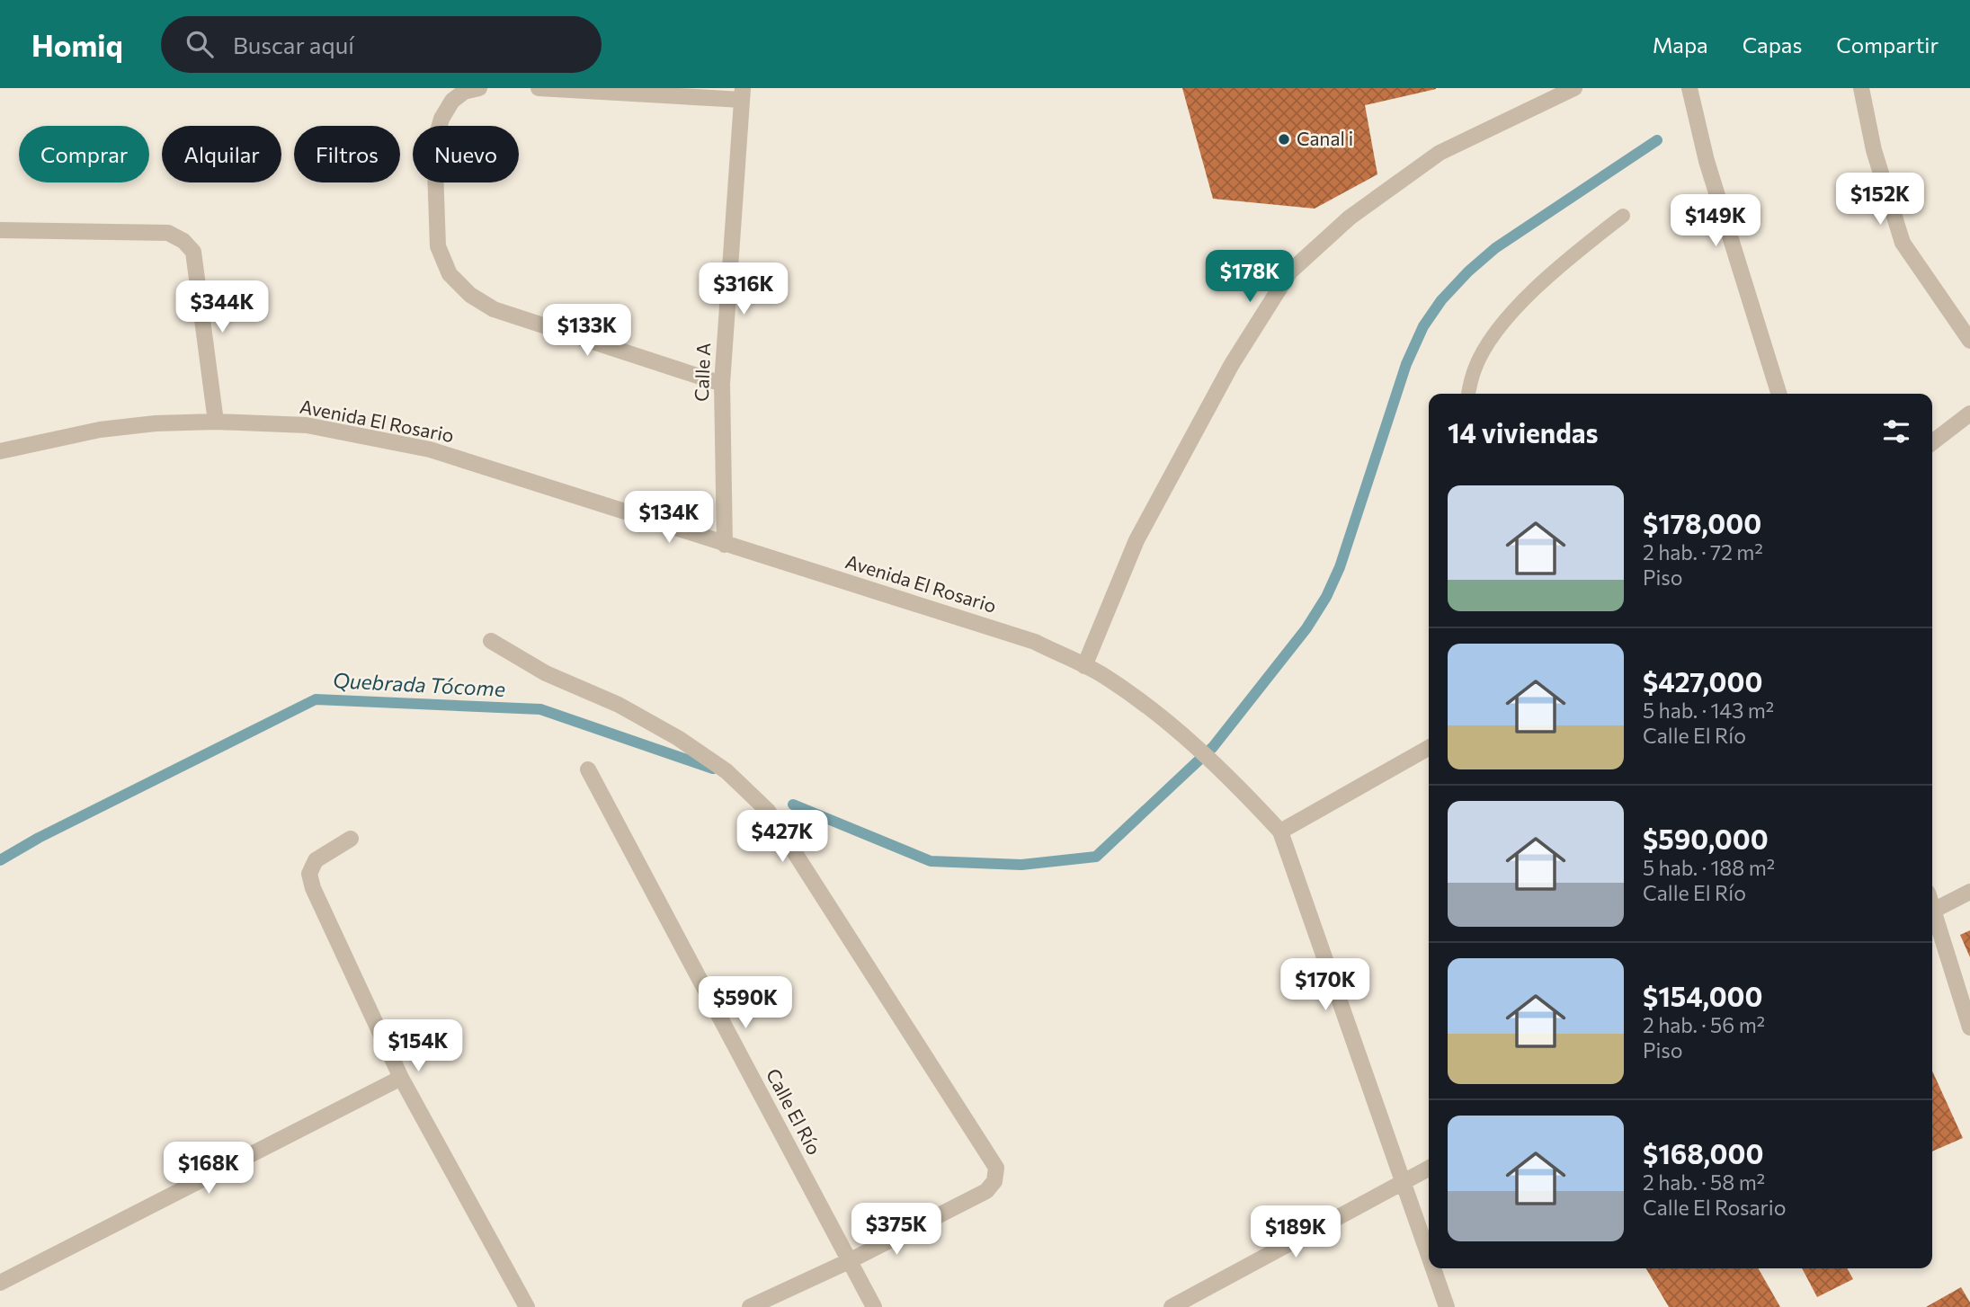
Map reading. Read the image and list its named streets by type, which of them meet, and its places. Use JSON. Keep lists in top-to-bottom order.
{
  "streets": {
    "street": ["Calle A", "Avenida El Rosario", "Calle El Río"]
  },
  "crossings": [
    ["Calle A", "Avenida El Rosario"]
  ],
  "water": ["Quebrada Tócome"],
  "places": ["Canal i"],
  "page": {
    "header": "Homiq",
    "search": "Buscar aquí",
    "nav": ["Mapa", "Capas", "Compartir"],
    "chip": [
      "Comprar",
      "Alquilar",
      "Filtros",
      "Nuevo"
    ],
    "price": [
      "$152K",
      "$149K",
      "$178K",
      "$316K",
      "$344K",
      "$133K",
      "$134K",
      "$427K",
      "$170K",
      "$590K",
      "$154K",
      "$168K",
      "$375K",
      "$189K"
    ],
    "heading": "14 viviendas",
    "list": [
      {
        "name": "$178,000",
        "note": "2 hab. · 72 m² · Piso"
      },
      {
        "name": "$427,000",
        "note": "5 hab. · 143 m² · Calle El Río"
      },
      {
        "name": "$590,000",
        "note": "5 hab. · 188 m² · Calle El Río"
      },
      {
        "name": "$154,000",
        "note": "2 hab. · 56 m² · Piso"
      },
      {
        "name": "$168,000",
        "note": "2 hab. · 58 m² · Calle El Rosario"
      }
    ]
  }
}
